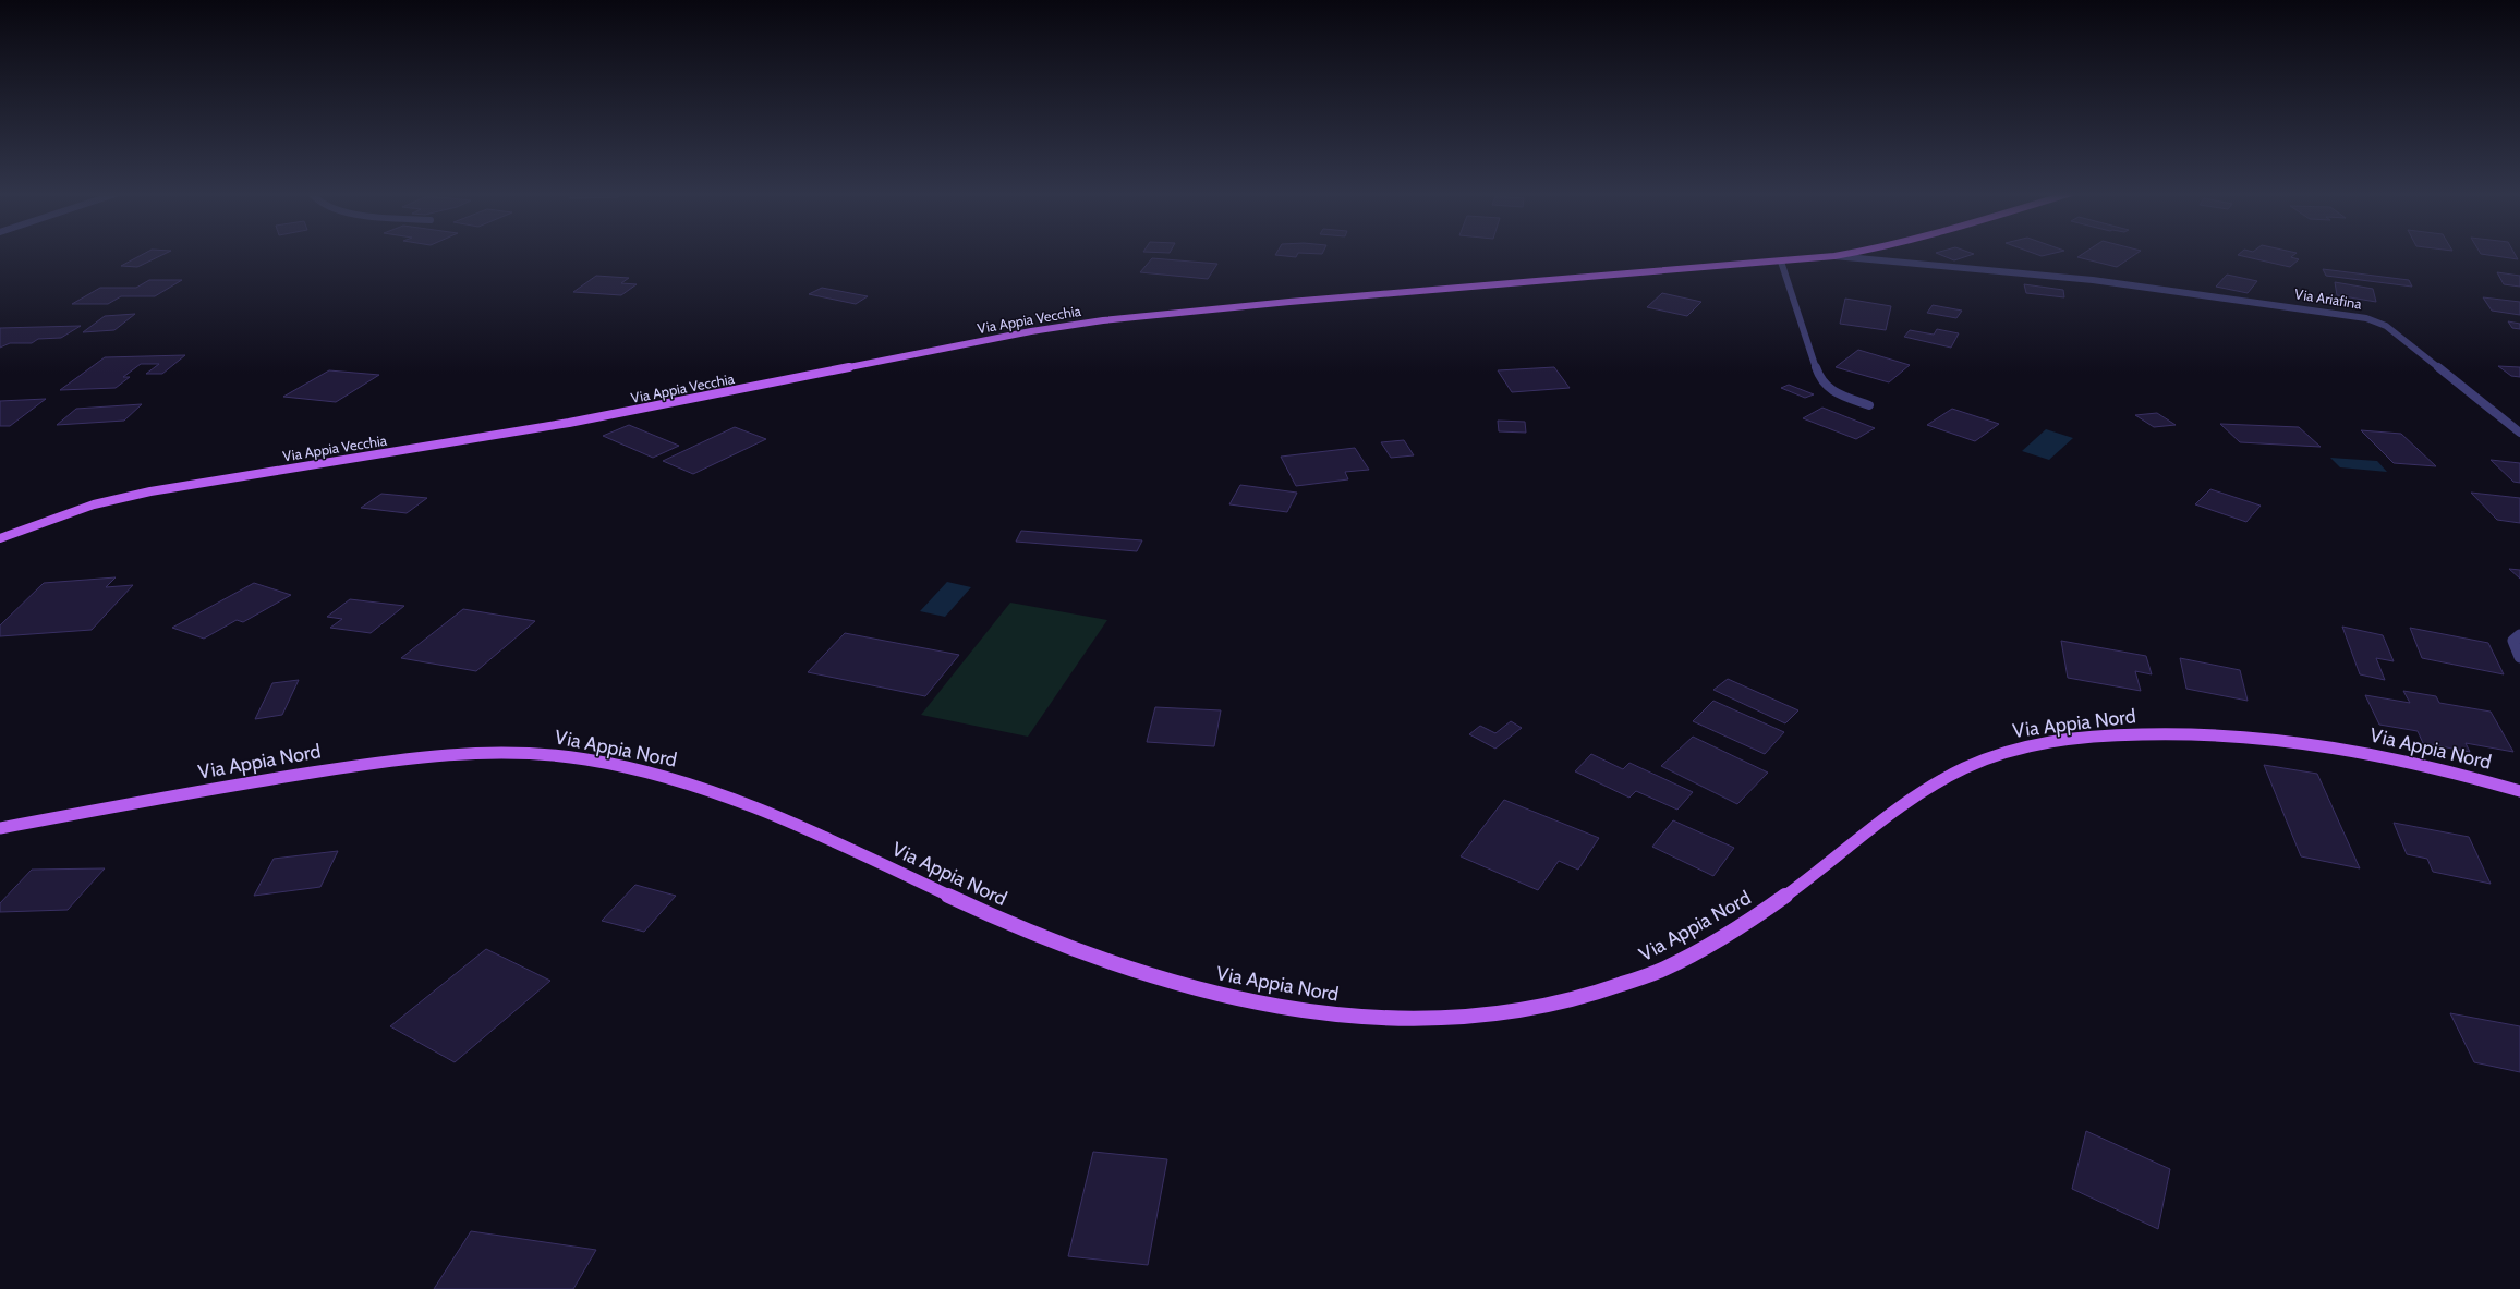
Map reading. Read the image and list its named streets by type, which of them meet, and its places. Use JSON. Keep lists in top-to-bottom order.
{
  "streets": {
    "main road": ["Via Appia Vecchia", "Via Appia Nord"],
    "street": ["Via Ariafina"]
  },
  "crossings": [
    ["Via Ariafina", "Via Appia Vecchia"]
  ]
}
